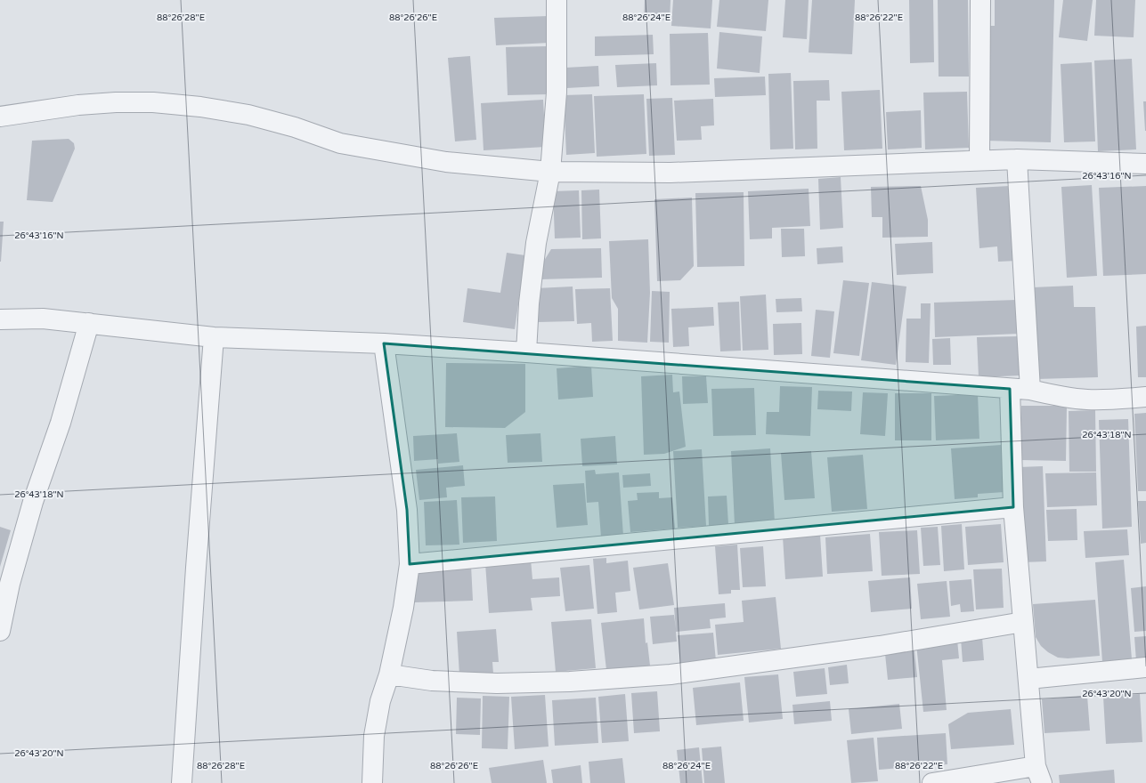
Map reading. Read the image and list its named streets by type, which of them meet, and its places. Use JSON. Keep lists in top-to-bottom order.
{
  "coordinates": [
    "88°26'28\"E",
    "88°26'26\"E",
    "88°26'24\"E",
    "88°26'22\"E",
    "26°43'16\"N",
    "26°43'18\"N",
    "26°43'20\"N"
  ]
}
